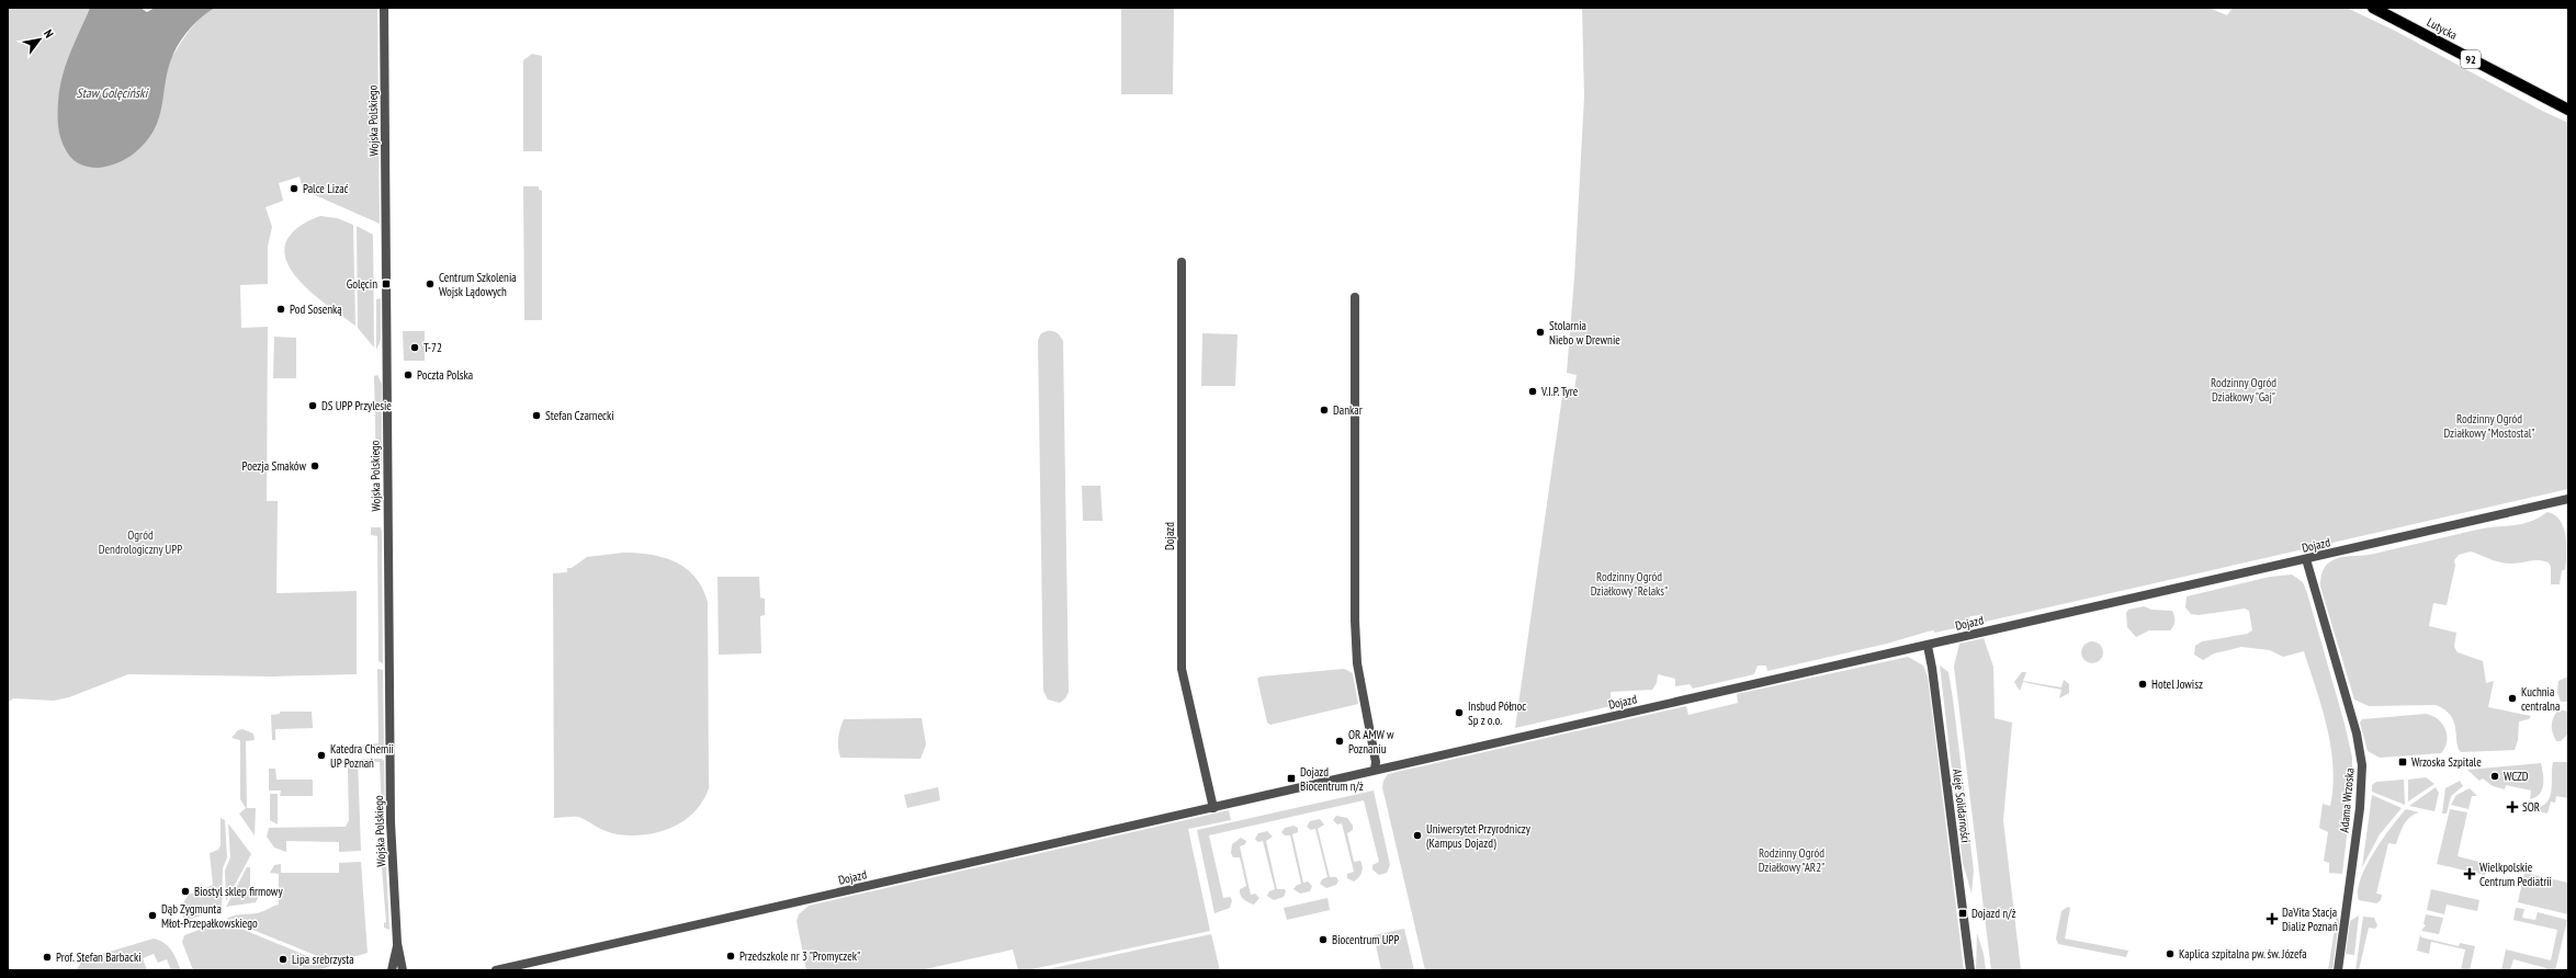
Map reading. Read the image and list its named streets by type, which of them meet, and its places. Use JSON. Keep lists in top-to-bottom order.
{
  "streets": {
    "main road": ["Lutycka", "92"],
    "street": [
      "Wojska Polskiego",
      "Dojazd",
      "Adama Wrzoska",
      "Aleje Solidarności"
    ]
  },
  "crossings": [
    ["Dojazd", "Adama Wrzoska"],
    ["Dojazd", "Aleje Solidarności"]
  ],
  "water": ["Staw Golęciński"],
  "parks": [
    "Rodzinny Ogród Działkowy \"Gaj\"",
    "Rodzinny Ogród Działkowy \"Mostostal\"",
    "Ogród Dendrologiczny UPP",
    "Rodzinny Ogród Działkowy \"Relaks\"",
    "Rodzinny Ogród Działkowy \"AR2\""
  ],
  "places": {
    "other": [
      "Palce Lizać",
      "Centrum Szkolenia Wojsk Lądowych",
      "Pod Sosenką",
      "Stolarnia Niebo w Drewnie",
      "T-72",
      "Poczta Polska",
      "V.I.P. Tyre",
      "DS UPP Przylesie",
      "Dankar",
      "Stefan Czarnecki",
      "Poezja Smaków",
      "Hotel Jowisz",
      "Kuchnia centralna",
      "Insbud Północ Sp z o.o.",
      "OR AMW w Poznaniu",
      "Katedra Chemii UP Poznań",
      "WCZD",
      "Uniwersytet Przyrodniczy (Kampus Dojazd)",
      "Biostyl sklep firmowy",
      "Dąb Zygmunta Młot-Przepałkowskiego",
      "Biocentrum UPP",
      "Kaplica szpitalna pw. św. Józefa",
      "Przedszkole nr 3 \"Promyczek\"",
      "Prof. Stefan Barbacki",
      "Lipa srebrzysta"
    ],
    "transit": [
      "Golęcin",
      "Wrzoska Szpitale",
      "Dojazd Biocentrum n/ż",
      "Dojazd n/ż"
    ],
    "health": ["SOR", "Wielkpolskie Centrum Pediatrii", "DaVita Stacja Dializ Poznań"]
  },
  "north": "top right"
}
